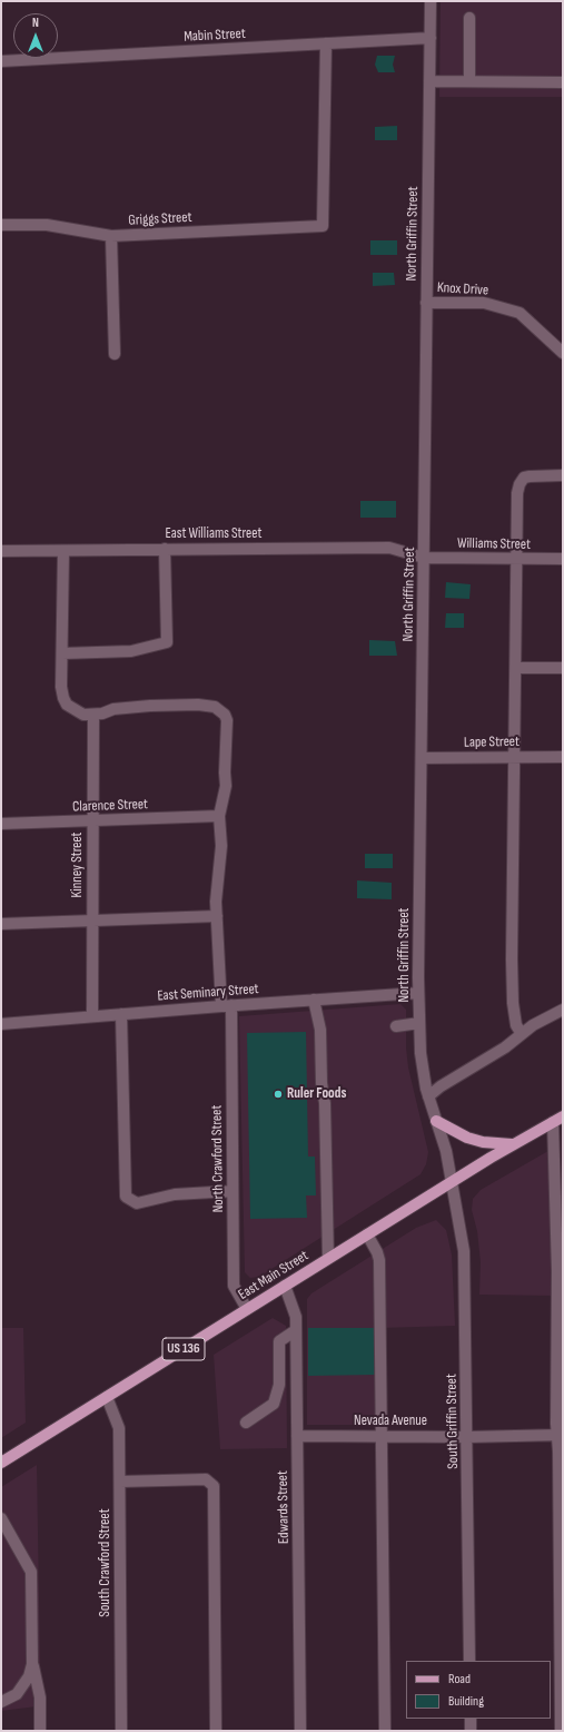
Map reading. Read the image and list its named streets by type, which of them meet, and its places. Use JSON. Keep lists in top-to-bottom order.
{
  "streets": {
    "main road": ["East Main Street", "US 136"],
    "street": [
      "Mabin Street",
      "Griggs Street",
      "North Griffin Street",
      "Knox Drive",
      "East Williams Street",
      "Williams Street",
      "Lape Street",
      "Clarence Street",
      "Kinney Street",
      "East Seminary Street",
      "North Crawford Street",
      "Nevada Avenue",
      "South Griffin Street",
      "Edwards Street",
      "South Crawford Street"
    ]
  },
  "crossings": [
    ["Mabin Street", "Griggs Street"],
    ["Mabin Street", "North Griffin Street"],
    ["North Griffin Street", "Knox Drive"],
    ["North Griffin Street", "East Williams Street"],
    ["North Griffin Street", "Williams Street"],
    ["North Griffin Street", "Lape Street"],
    ["North Griffin Street", "East Seminary Street"],
    ["North Griffin Street", "East Main Street"],
    ["North Griffin Street", "South Griffin Street"],
    ["East Williams Street", "Williams Street"],
    ["Clarence Street", "Kinney Street"],
    ["Clarence Street", "North Crawford Street"],
    ["Kinney Street", "East Seminary Street"],
    ["Kinney Street", "North Crawford Street"],
    ["East Seminary Street", "North Crawford Street"],
    ["North Crawford Street", "East Main Street"],
    ["East Main Street", "South Griffin Street"],
    ["East Main Street", "Edwards Street"],
    ["East Main Street", "South Crawford Street"],
    ["Nevada Avenue", "South Griffin Street"],
    ["Nevada Avenue", "Edwards Street"]
  ],
  "places": ["Ruler Foods"],
  "legend": ["Road", "Building"],
  "north": "top"
}
